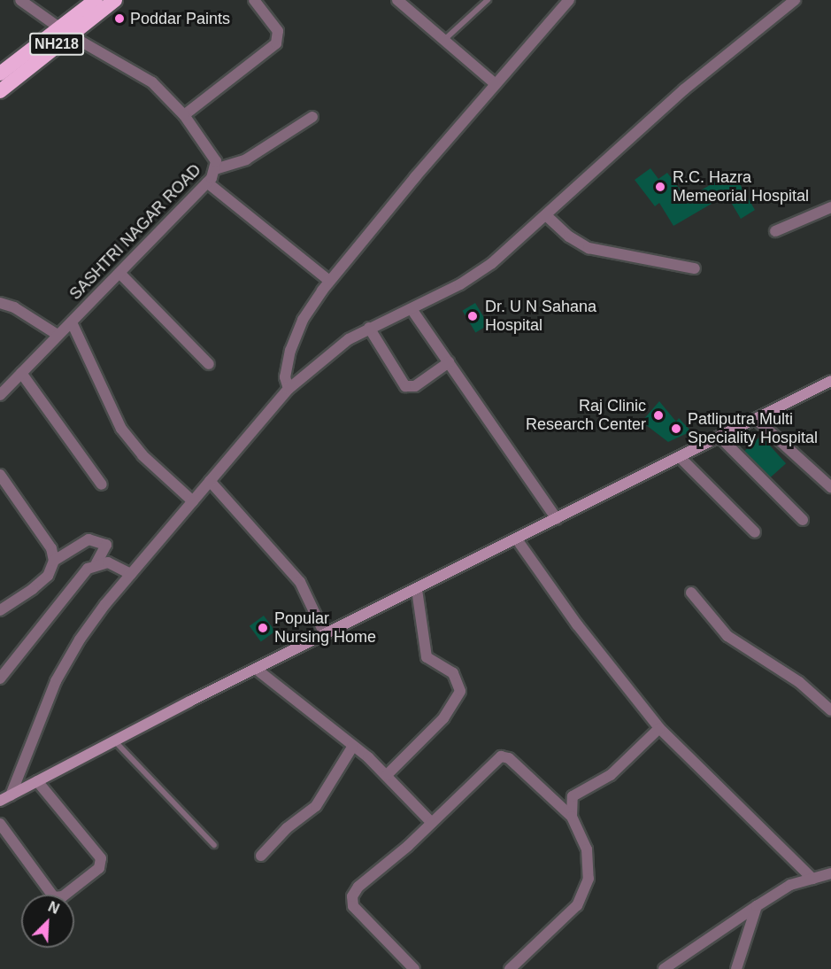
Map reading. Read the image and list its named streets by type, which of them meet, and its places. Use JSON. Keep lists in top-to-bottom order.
{
  "streets": {
    "highway": ["NH218"],
    "street": ["SASHTRI NAGAR ROAD"]
  },
  "crossings": [
    ["NH218", "SASHTRI NAGAR ROAD"]
  ],
  "places": [
    "Poddar Paints",
    "R.C. Hazra Memeorial Hospital",
    "Dr. U N Sahana Hospital",
    "Raj Clinic Research Center",
    "Patliputra Multi Speciality Hospital",
    "Popular Nursing Home"
  ],
  "north": "top right"
}
